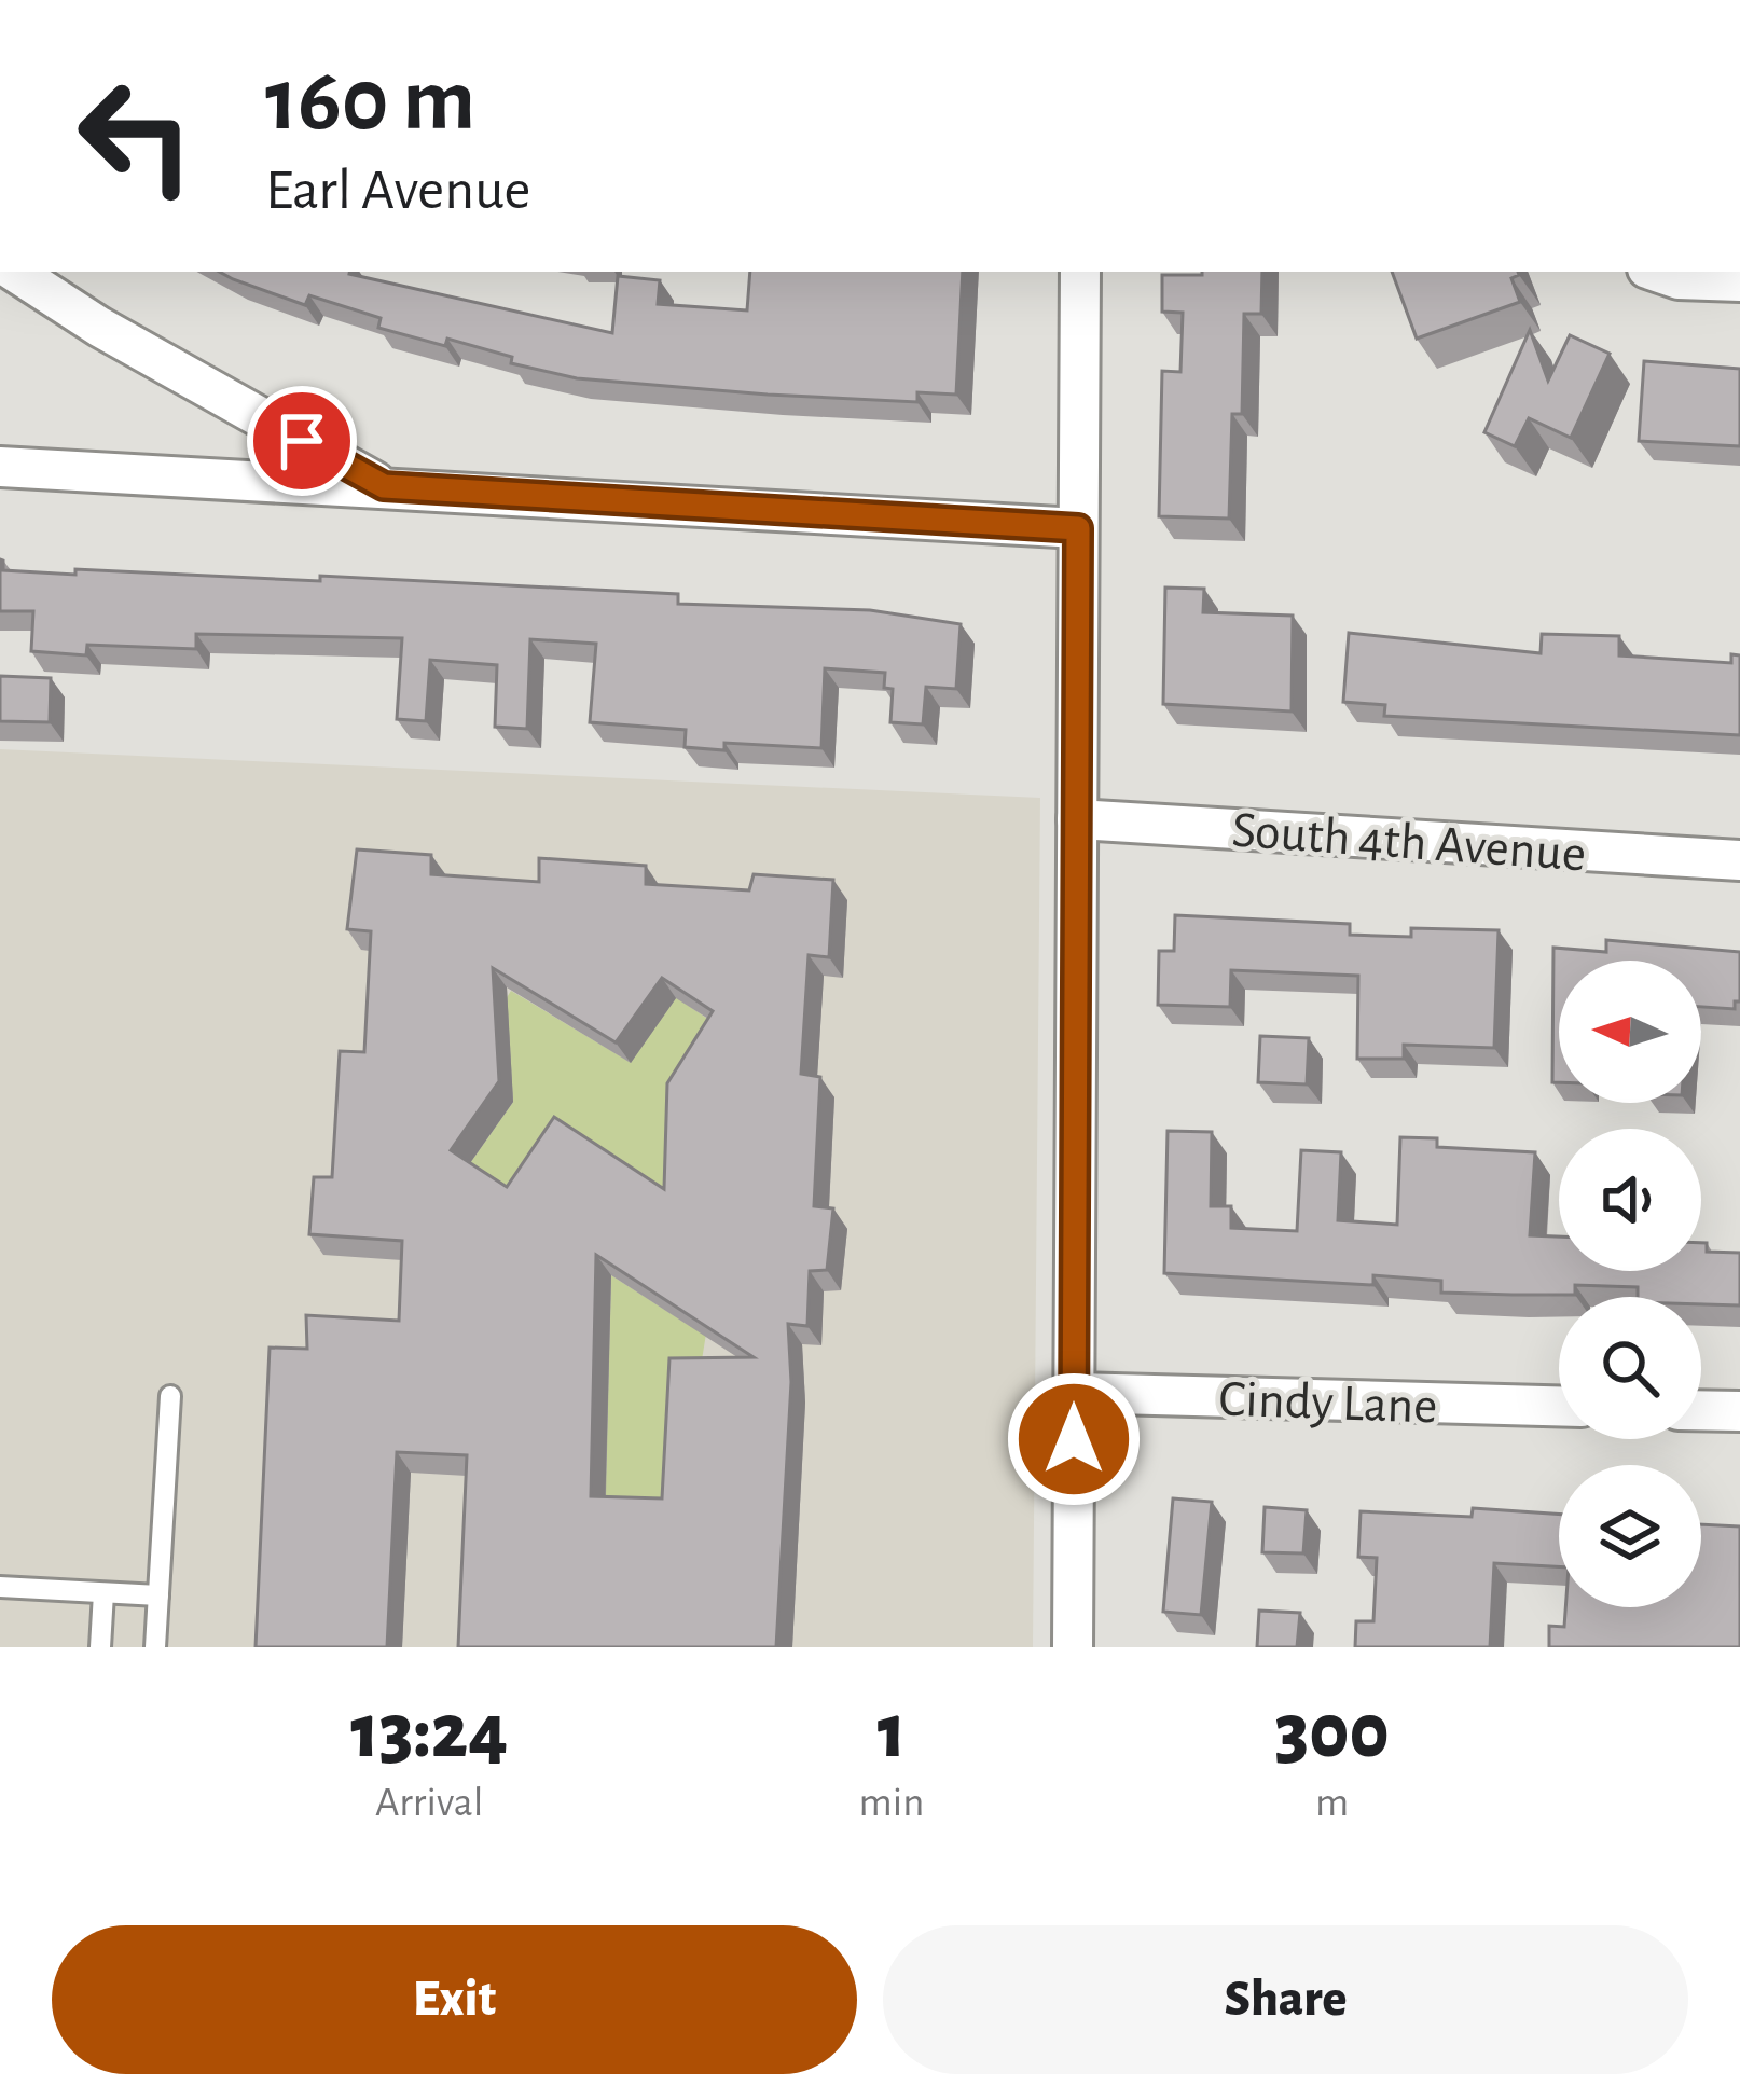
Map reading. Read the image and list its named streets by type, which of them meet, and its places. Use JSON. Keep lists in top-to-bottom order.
{
  "streets": {
    "street": ["South 4th Avenue", "Cindy Lane"]
  },
  "north": "left",
  "page": {
    "turn": ["160 m", "Earl Avenue"],
    "eta": [
      "13:24",
      "Arrival",
      "1",
      "min",
      "300",
      "m"
    ],
    "buttons": ["Exit", "Share"]
  }
}
